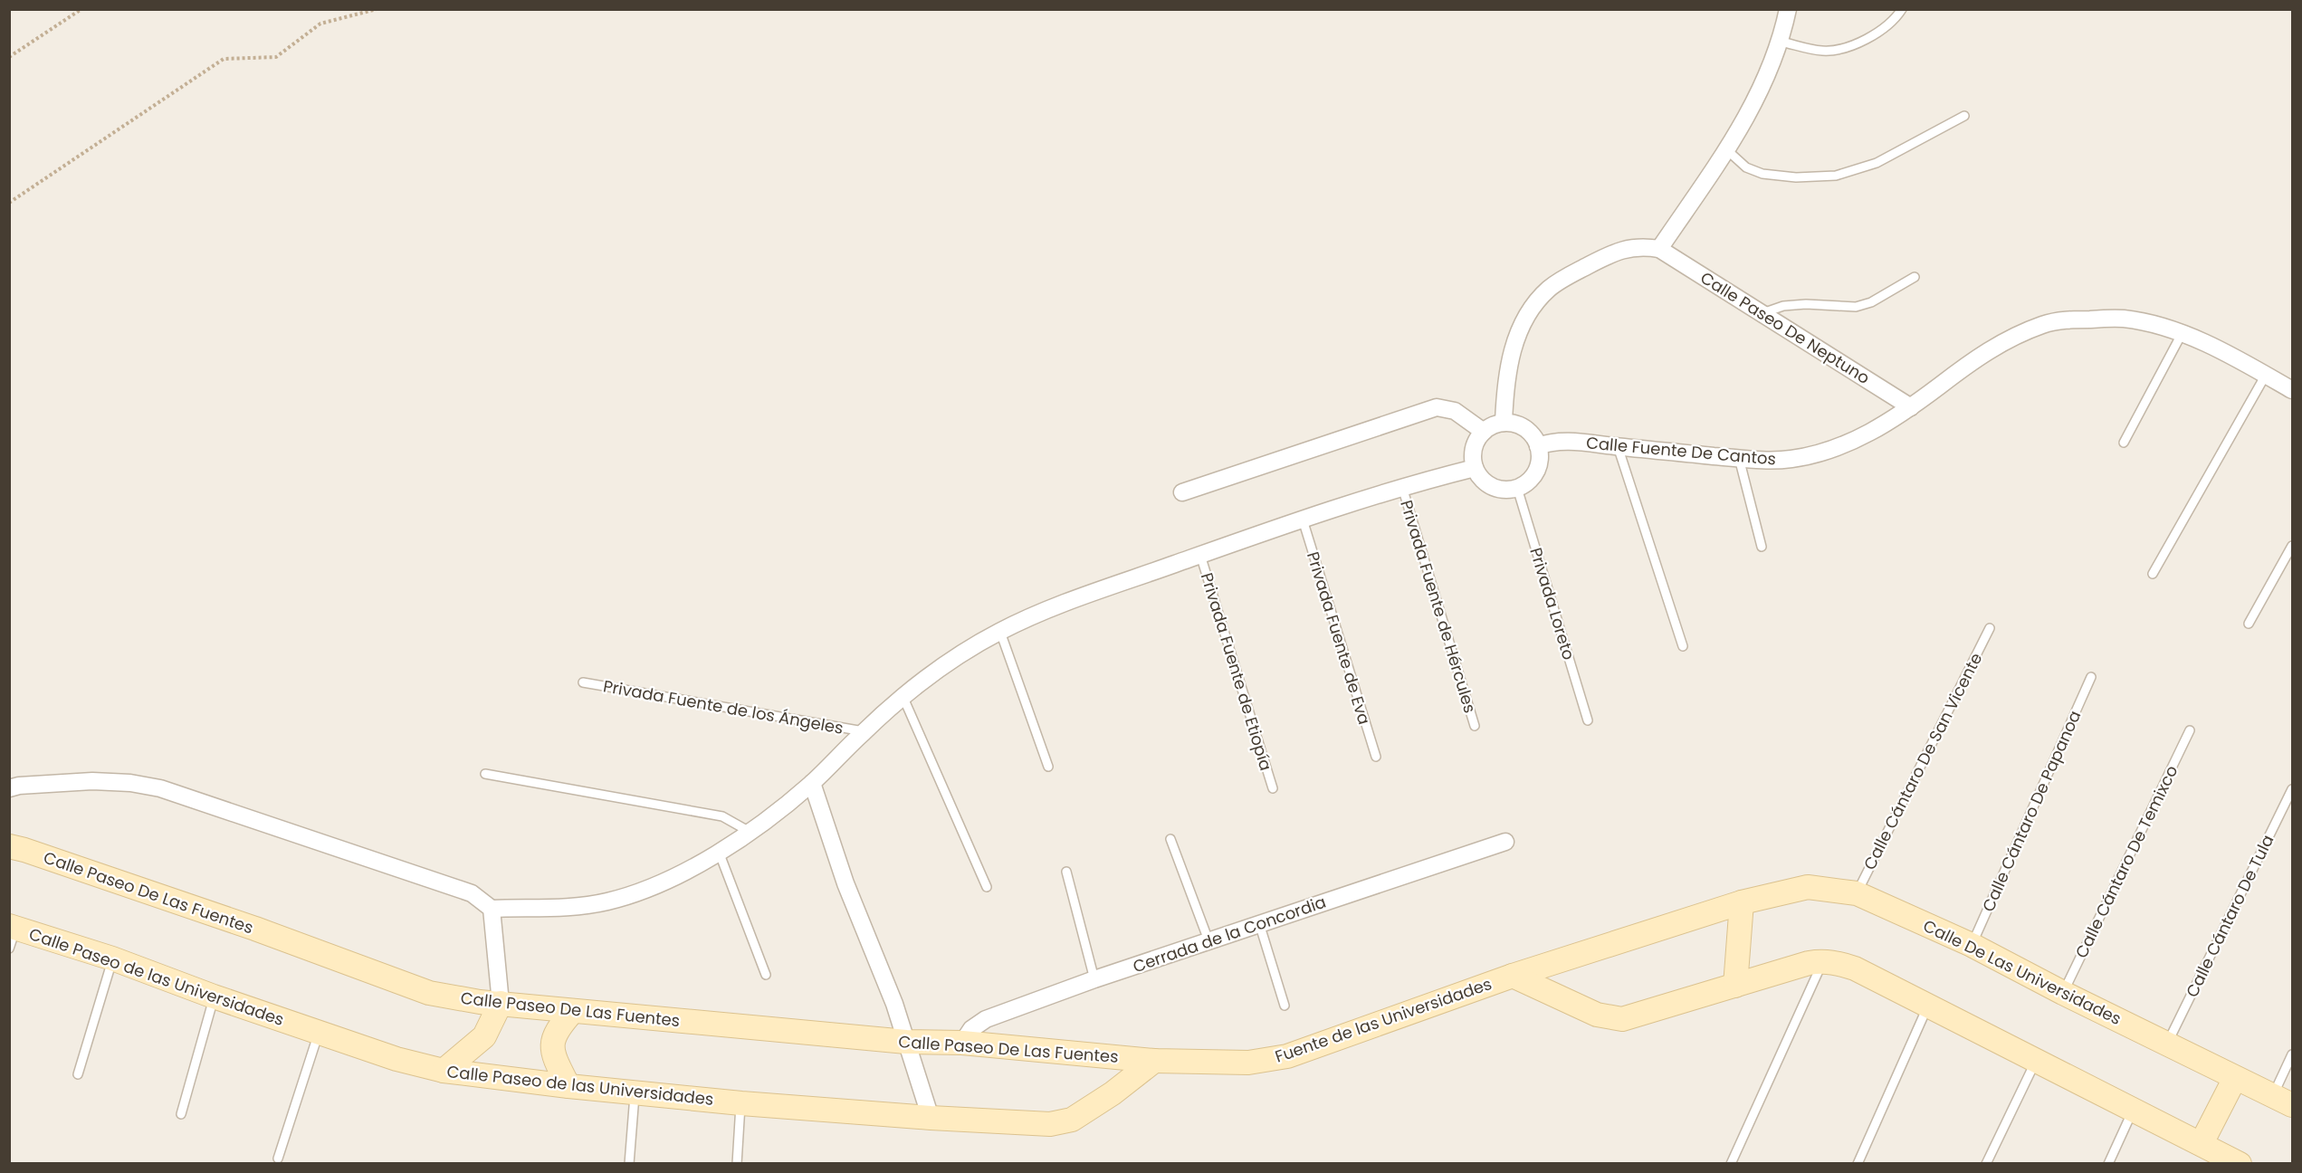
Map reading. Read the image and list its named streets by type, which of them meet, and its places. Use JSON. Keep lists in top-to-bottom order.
{
  "streets": {
    "street": [
      "Calle Paseo De Neptuno",
      "Calle Fuente De Cantos",
      "Calle Paseo De Las Fuentes",
      "Cerrada de la Concordia",
      "Calle De Las Universidades",
      "Calle Paseo de las Universidades",
      "Fuente de las Universidades"
    ],
    "lane": [
      "Privada Loreto",
      "Privada Fuente de Hércules",
      "Privada Fuente de Eva",
      "Privada Fuente de Etiopía",
      "Privada Fuente de los Ángeles",
      "Calle Cántaro De San Vicente",
      "Calle Cántaro De Papanoa",
      "Calle Cántaro De Temixco",
      "Calle Cántaro De Tula"
    ]
  },
  "crossings": [
    ["Calle Paseo De Neptuno", "Calle Fuente De Cantos"],
    ["Calle Fuente De Cantos", "Privada Loreto"],
    ["Calle Cántaro De San Vicente", "Calle De Las Universidades"],
    ["Calle Cántaro De Papanoa", "Calle De Las Universidades"],
    ["Calle Cántaro De Temixco", "Calle De Las Universidades"],
    ["Calle Paseo De Las Fuentes", "Cerrada de la Concordia"],
    ["Calle Paseo De Las Fuentes", "Calle Paseo de las Universidades"],
    ["Calle Paseo De Las Fuentes", "Fuente de las Universidades"],
    ["Calle Cántaro De Tula", "Calle De Las Universidades"],
    ["Calle De Las Universidades", "Fuente de las Universidades"],
    ["Calle Paseo de las Universidades", "Fuente de las Universidades"]
  ]
}
